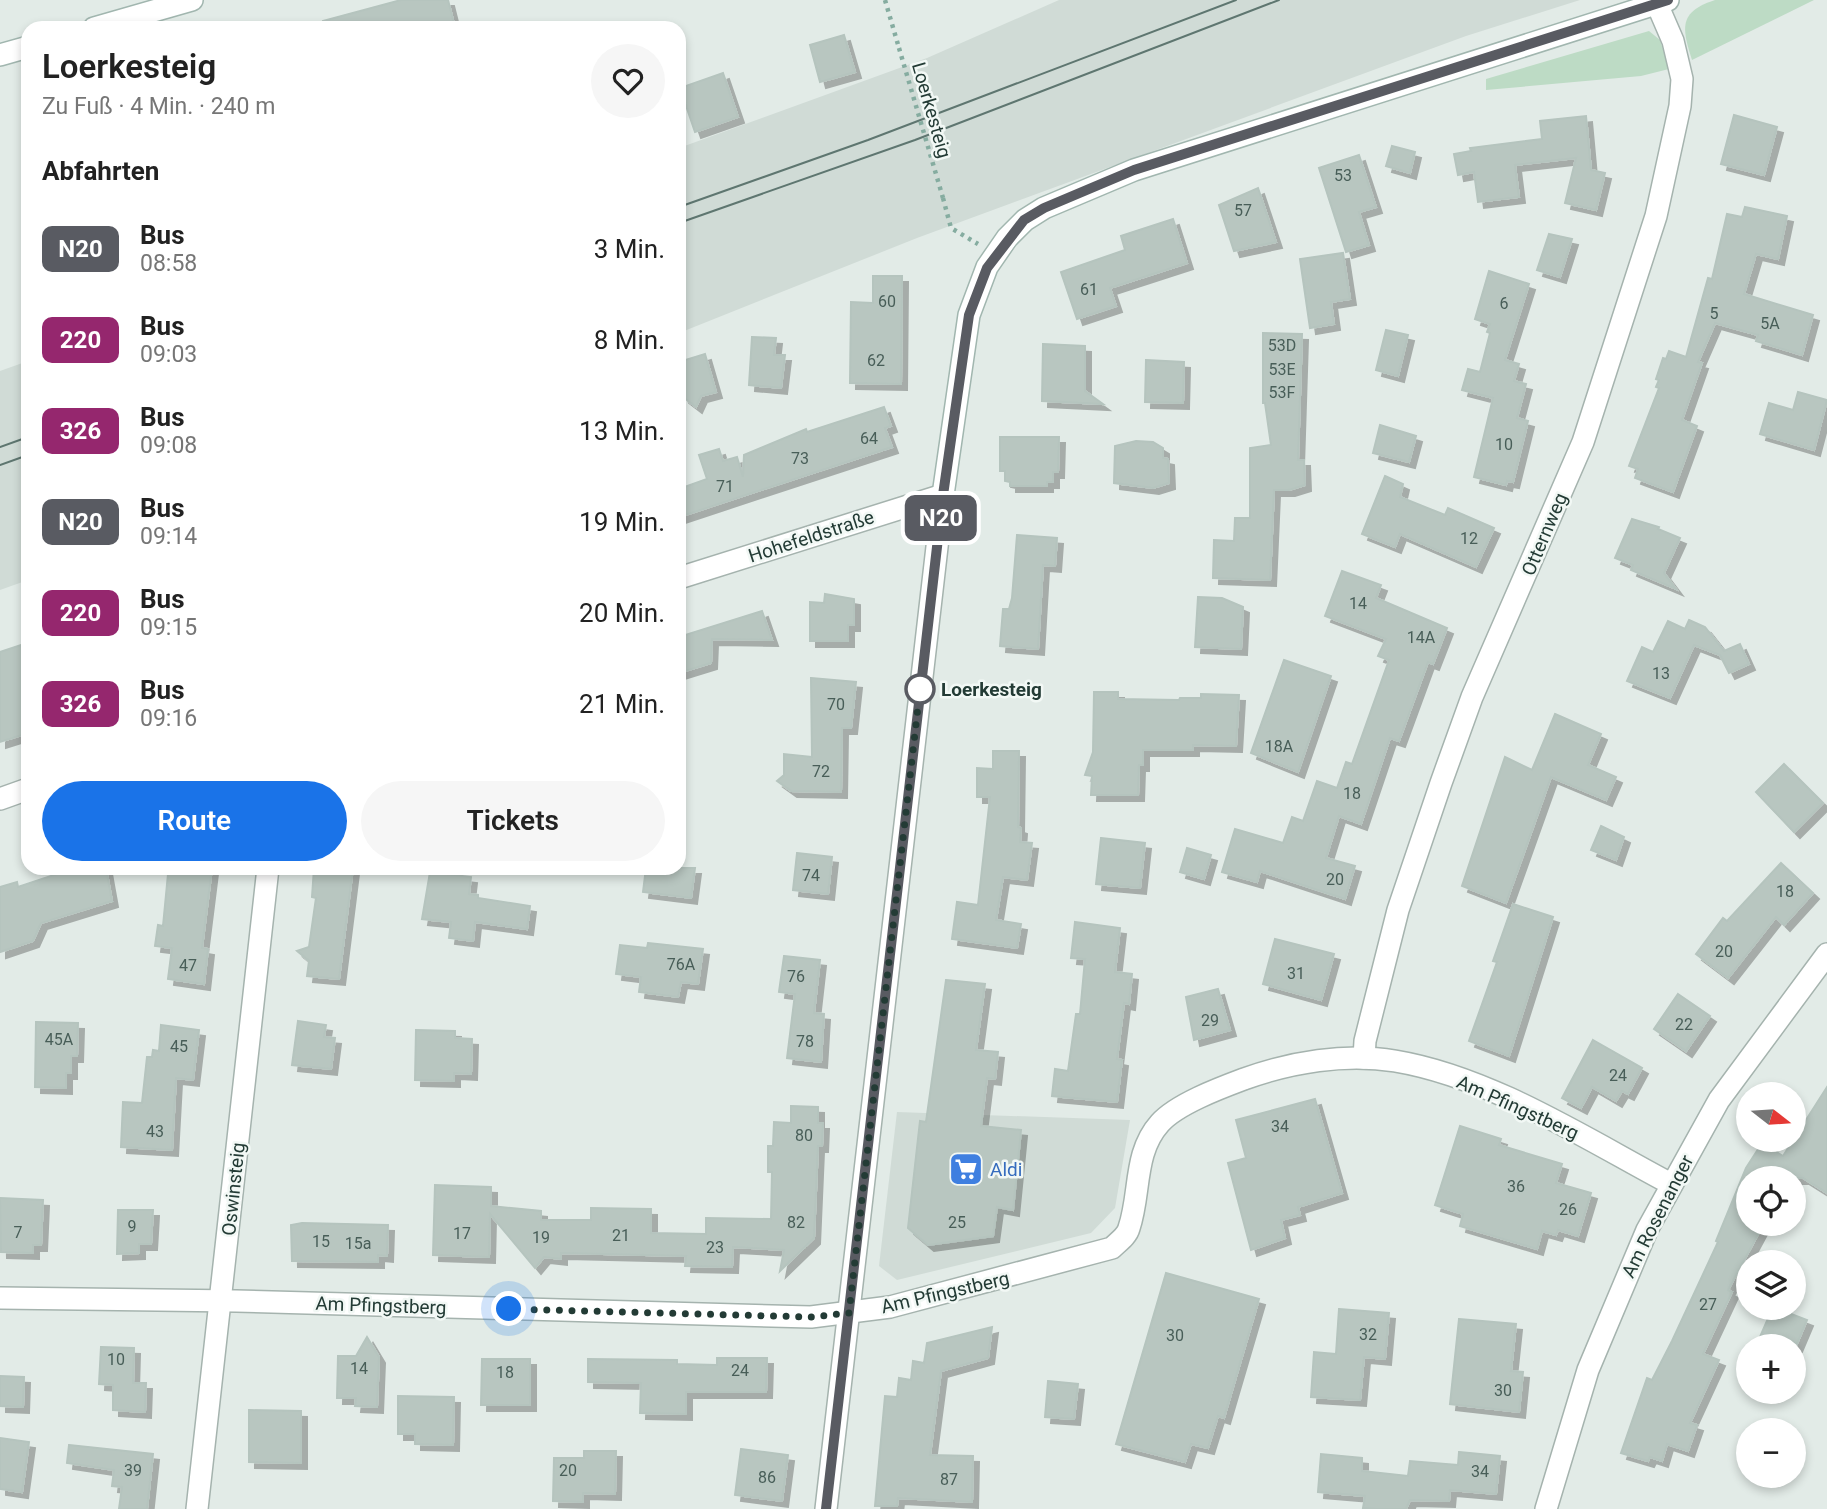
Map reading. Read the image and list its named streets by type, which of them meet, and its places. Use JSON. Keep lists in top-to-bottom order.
{
  "streets": {
    "street": [
      "Otternweg",
      "Hohefeldstraße",
      "Am Pfingstberg",
      "Oswinsteig",
      "Am Rosenanger"
    ],
    "path": ["Loerkesteig"]
  },
  "crossings": [
    ["Otternweg", "Am Pfingstberg"],
    ["Am Pfingstberg", "Oswinsteig"],
    ["Am Pfingstberg", "Am Rosenanger"]
  ],
  "places": {
    "other": ["Loerkesteig"],
    "supermarket": ["Aldi"]
  },
  "lines": ["bus line N20"],
  "house_numbers": [
    "53",
    "57",
    "61",
    "60",
    "6",
    "5",
    "5A",
    "53D",
    "62",
    "53E",
    "53F",
    "64",
    "10",
    "73",
    "71",
    "12",
    "14",
    "14A",
    "13",
    "70",
    "18A",
    "72",
    "18",
    "74",
    "20",
    "18",
    "20",
    "76A",
    "47",
    "31",
    "76",
    "29",
    "22",
    "45A",
    "78",
    "45",
    "24",
    "34",
    "43",
    "80",
    "36",
    "26",
    "82",
    "25",
    "9",
    "7",
    "17",
    "21",
    "19",
    "15",
    "15a",
    "23",
    "27",
    "32",
    "30",
    "10",
    "14",
    "24",
    "18",
    "30",
    "39",
    "20",
    "34",
    "86",
    "87"
  ],
  "north": "right",
  "page": {
    "on_map": "N20",
    "heading": [
      ["Loerkesteig", "Zu Fuß · 4 Min. · 240 m"],
      "Abfahrten"
    ],
    "list": [
      {
        "mark": "N20",
        "name": "Bus",
        "note": "08:58",
        "value": "3 Min."
      },
      {
        "mark": "220",
        "name": "Bus",
        "note": "09:03",
        "value": "8 Min."
      },
      {
        "mark": "326",
        "name": "Bus",
        "note": "09:08",
        "value": "13 Min."
      },
      {
        "mark": "N20",
        "name": "Bus",
        "note": "09:14",
        "value": "19 Min."
      },
      {
        "mark": "220",
        "name": "Bus",
        "note": "09:15",
        "value": "20 Min."
      },
      {
        "mark": "326",
        "name": "Bus",
        "note": "09:16",
        "value": "21 Min."
      }
    ],
    "buttons": ["Route", "Tickets"],
    "map_buttons": ["+", "−"]
  }
}
